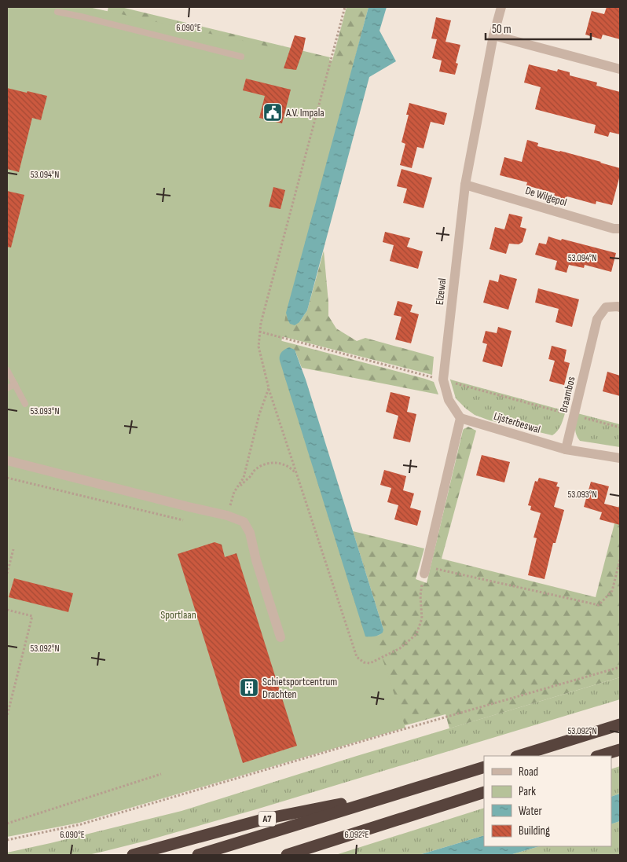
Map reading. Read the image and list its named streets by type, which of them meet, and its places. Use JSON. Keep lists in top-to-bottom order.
{
  "streets": {
    "highway": ["A7"],
    "street": [
      "De Wilgepol",
      "Elzewal",
      "Braambos",
      "Lijsterbeswal"
    ]
  },
  "crossings": [
    ["De Wilgepol", "Elzewal"],
    ["Elzewal", "Lijsterbeswal"],
    ["Braambos", "Lijsterbeswal"]
  ],
  "parks": ["Sportlaan"],
  "places": {
    "public building": ["A.V. Impala"],
    "building": ["Schietsportcentrum Drachten"]
  },
  "legend": [
    "Road",
    "Park",
    "Water",
    "Building"
  ],
  "scale_bar": "50 m",
  "coordinates": [
    "6.090°E",
    "53.094°N",
    "53.093°N",
    "53.092°N",
    "6.092°E"
  ]
}
